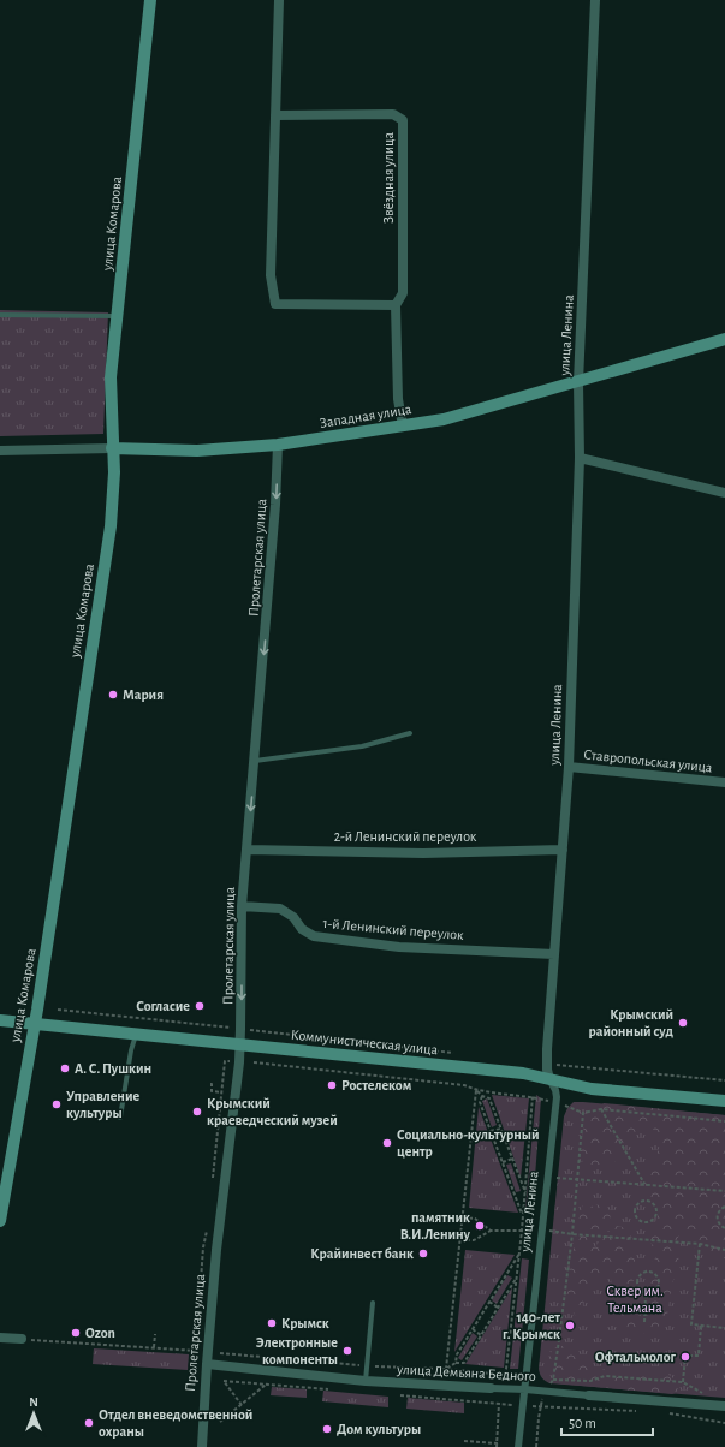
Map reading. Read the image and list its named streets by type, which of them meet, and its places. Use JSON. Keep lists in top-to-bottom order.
{
  "streets": {
    "main road": ["улица Комарова", "Западная улица", "Коммунистическая улица"],
    "street": [
      "Звёздная улица",
      "улица Ленина",
      "Пролетарская улица",
      "Ставропольская улица",
      "2-й Ленинский переулок",
      "1-й Ленинский переулок",
      "улица Демьяна Бедного"
    ]
  },
  "crossings": [
    ["Звёздная улица", "Западная улица"],
    ["улица Комарова", "Западная улица"],
    ["улица Комарова", "Коммунистическая улица"],
    ["улица Ленина", "Западная улица"],
    ["улица Ленина", "Ставропольская улица"],
    ["улица Ленина", "2-й Ленинский переулок"],
    ["улица Ленина", "1-й Ленинский переулок"],
    ["улица Ленина", "Коммунистическая улица"],
    ["улица Ленина", "улица Демьяна Бедного"],
    ["Западная улица", "Пролетарская улица"],
    ["Пролетарская улица", "2-й Ленинский переулок"],
    ["Пролетарская улица", "1-й Ленинский переулок"],
    ["Пролетарская улица", "Коммунистическая улица"],
    ["Пролетарская улица", "улица Демьяна Бедного"]
  ],
  "one_way": ["Пролетарская улица"],
  "parks": ["Сквер им. Тельмана"],
  "places": [
    "Мария",
    "Согласие",
    "Крымский районный суд",
    "А. С. Пушкин",
    "Ростелеком",
    "Управление культуры",
    "Крымский краеведческий музей",
    "Социально-культурный центр",
    "памятник В.И.Ленину",
    "Крайинвест банк",
    "Крымск",
    "140-лет г. Крымск",
    "Ozon",
    "Электронные компоненты",
    "Офтальмолог",
    "Отдел вневедомственной охраны",
    "Дом культуры"
  ],
  "scale_bar": "50 m",
  "north": "top"
}
